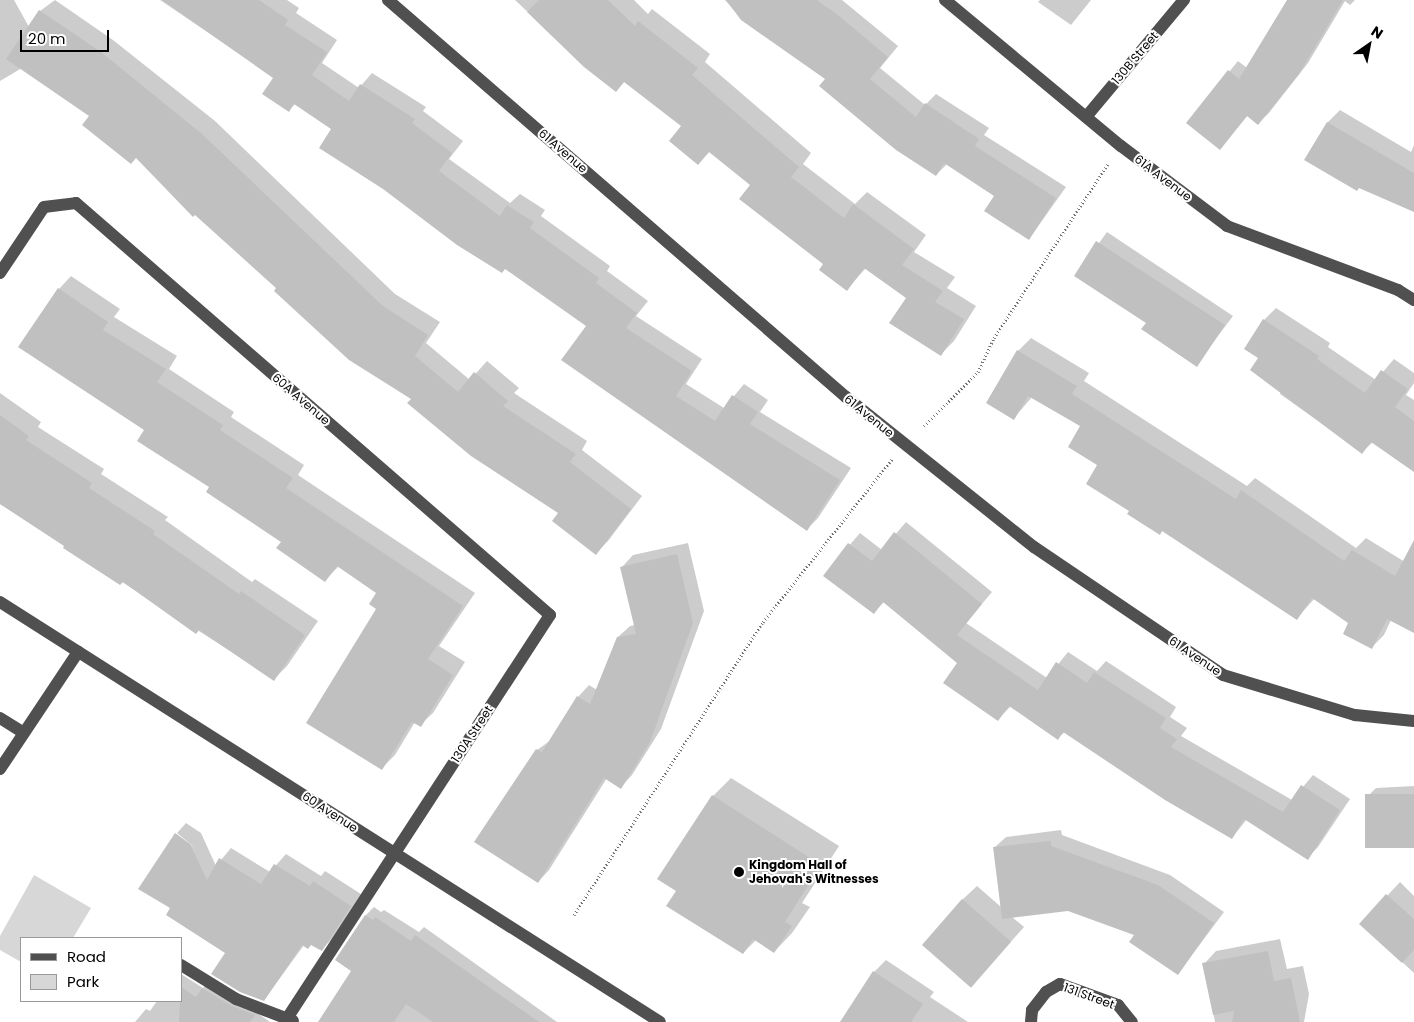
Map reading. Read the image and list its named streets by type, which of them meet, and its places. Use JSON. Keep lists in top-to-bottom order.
{
  "streets": {
    "street": [
      "130B Street",
      "61 Avenue",
      "61A Avenue",
      "60A Avenue",
      "130A Street",
      "60 Avenue",
      "131 Street"
    ]
  },
  "crossings": [
    ["130B Street", "61A Avenue"],
    ["60A Avenue", "130A Street"],
    ["130A Street", "60 Avenue"]
  ],
  "places": ["Kingdom Hall of Jehovah's Witnesses"],
  "legend": ["Road", "Park"],
  "scale_bar": "20 m",
  "north": "top right"
}
